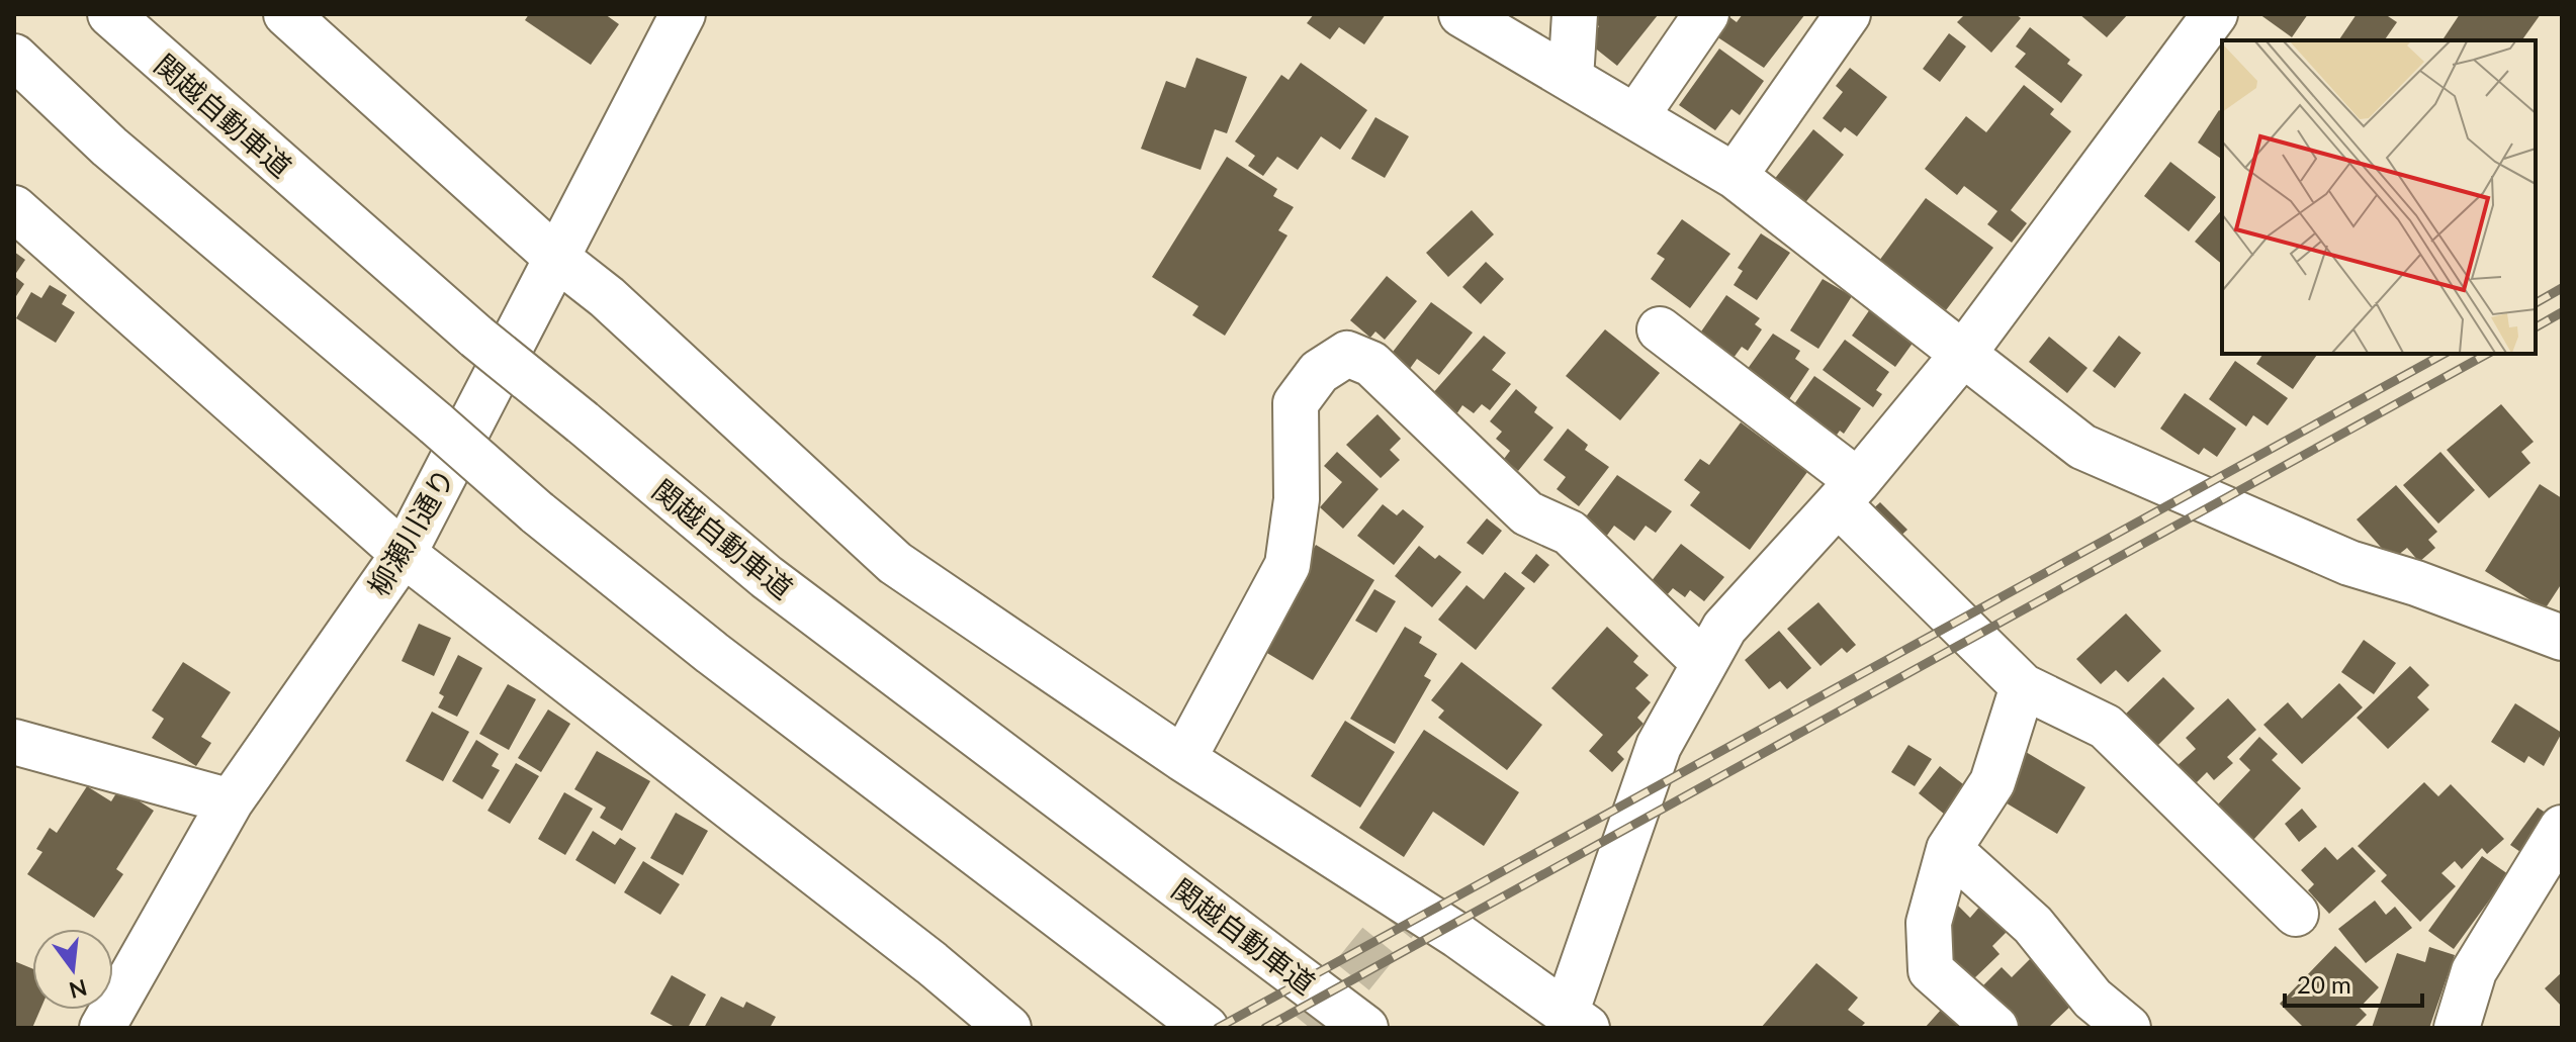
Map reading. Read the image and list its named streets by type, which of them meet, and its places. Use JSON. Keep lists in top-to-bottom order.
{
  "streets": {
    "main road": ["関越自動車道", "柳瀬川通り"]
  },
  "scale_bar": "20 m",
  "north": "bottom"
}
